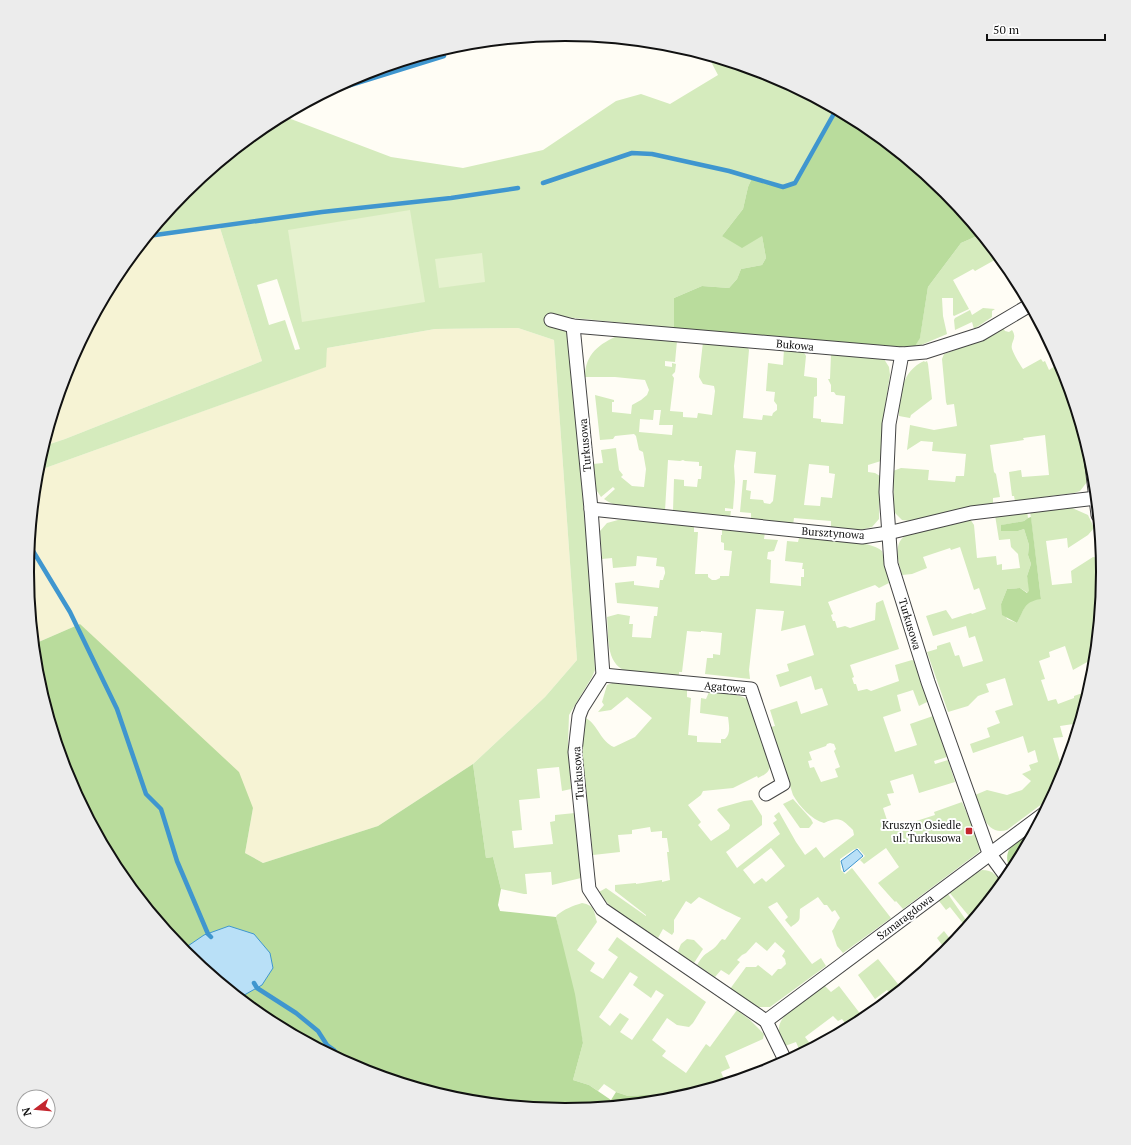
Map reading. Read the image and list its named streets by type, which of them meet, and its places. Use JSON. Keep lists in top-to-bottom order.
{
  "streets": {
    "street": [
      "Bukowa",
      "Turkusowa",
      "Bursztynowa",
      "Agatowa",
      "Szmaragdowa"
    ]
  },
  "crossings": [
    ["Bukowa", "Turkusowa"],
    ["Turkusowa", "Bursztynowa"],
    ["Turkusowa", "Agatowa"],
    ["Turkusowa", "Szmaragdowa"]
  ],
  "places": {
    "transit": ["Kruszyn Osiedle ul. Turkusowa"]
  },
  "scale_bar": "50 m",
  "north": "left"
}
